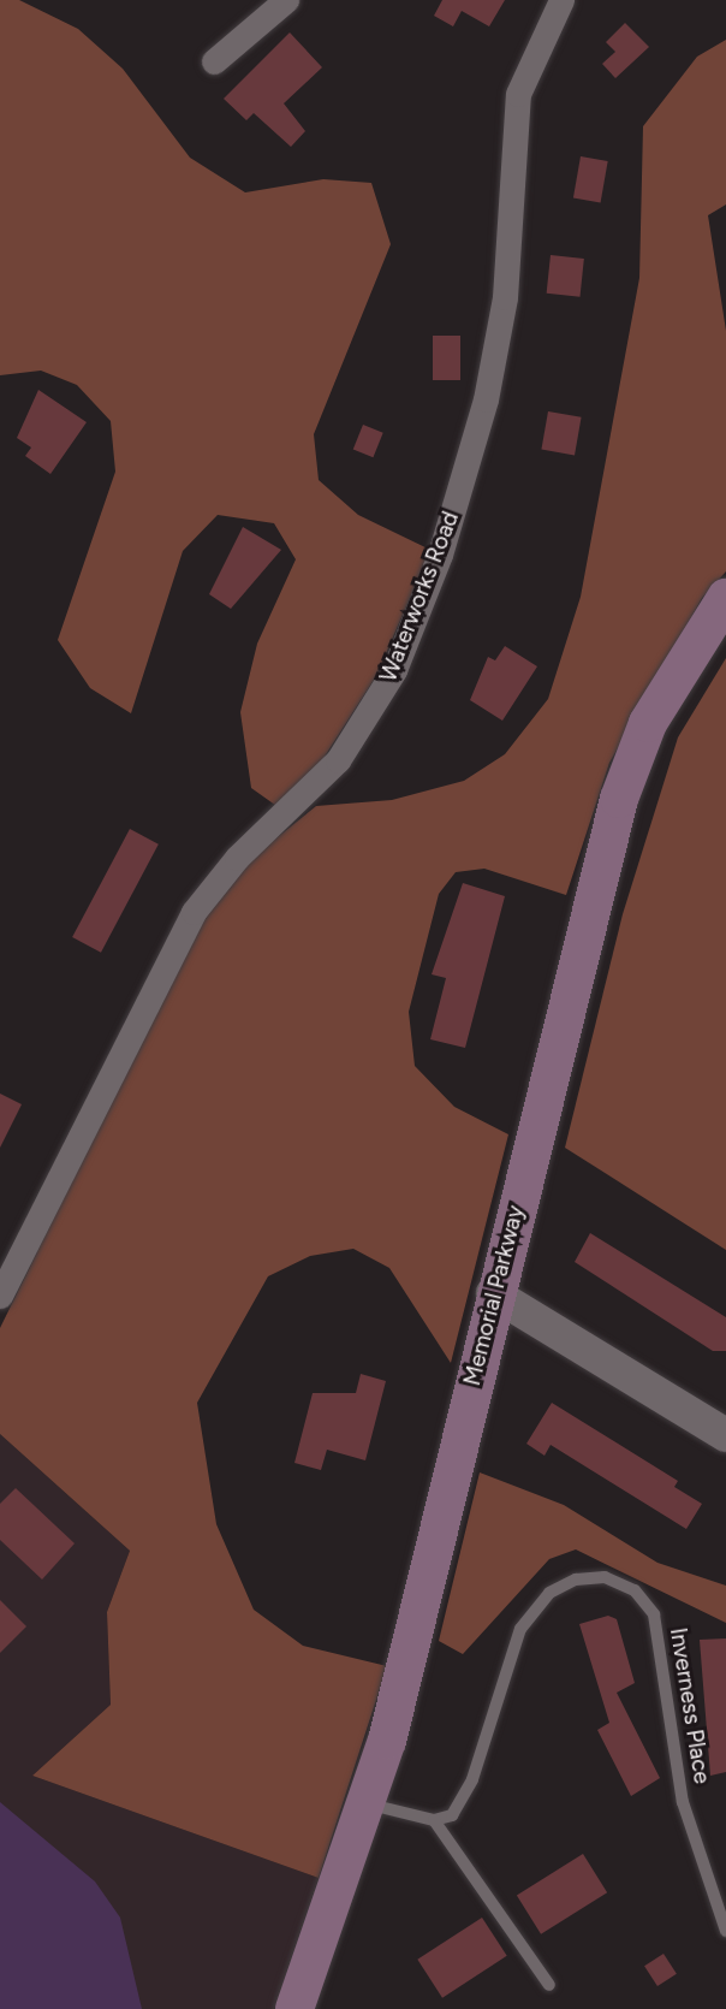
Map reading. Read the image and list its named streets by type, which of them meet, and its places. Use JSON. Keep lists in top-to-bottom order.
{
  "streets": {
    "main road": ["Memorial Parkway"],
    "street": ["Waterworks Road"],
    "lane": ["Inverness Place"]
  }
}
